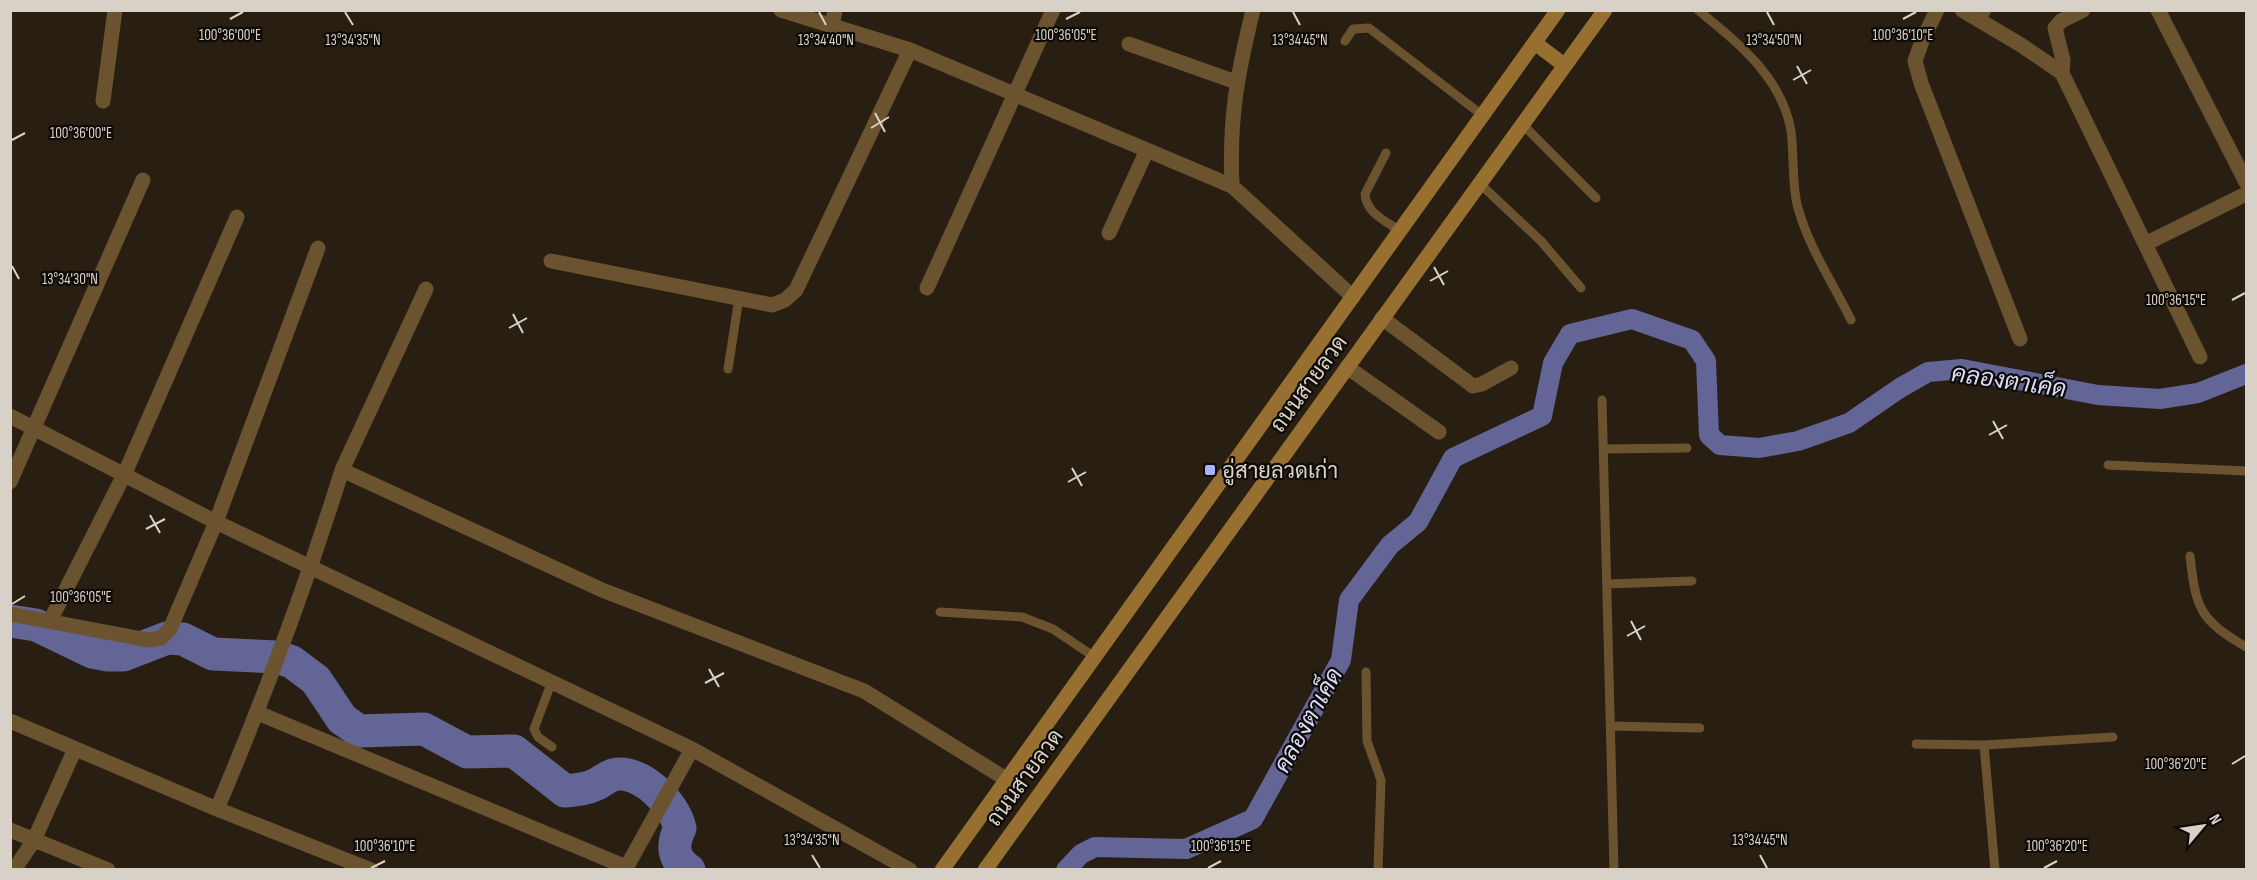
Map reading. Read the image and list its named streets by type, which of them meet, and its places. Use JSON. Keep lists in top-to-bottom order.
{
  "streets": {
    "main road": ["ถนนสายลวด"]
  },
  "water": ["คลองตาเค็ด"],
  "places": {
    "transit": ["อู่สายลวดเก่า"]
  },
  "north": "top right",
  "coordinates": [
    "100°36'00\"E",
    "100°36'05\"E",
    "100°36'10\"E",
    "13°34'35\"N",
    "13°34'40\"N",
    "13°34'45\"N",
    "13°34'50\"N",
    "13°34'30\"N",
    "100°36'15\"E",
    "100°36'20\"E"
  ]
}
